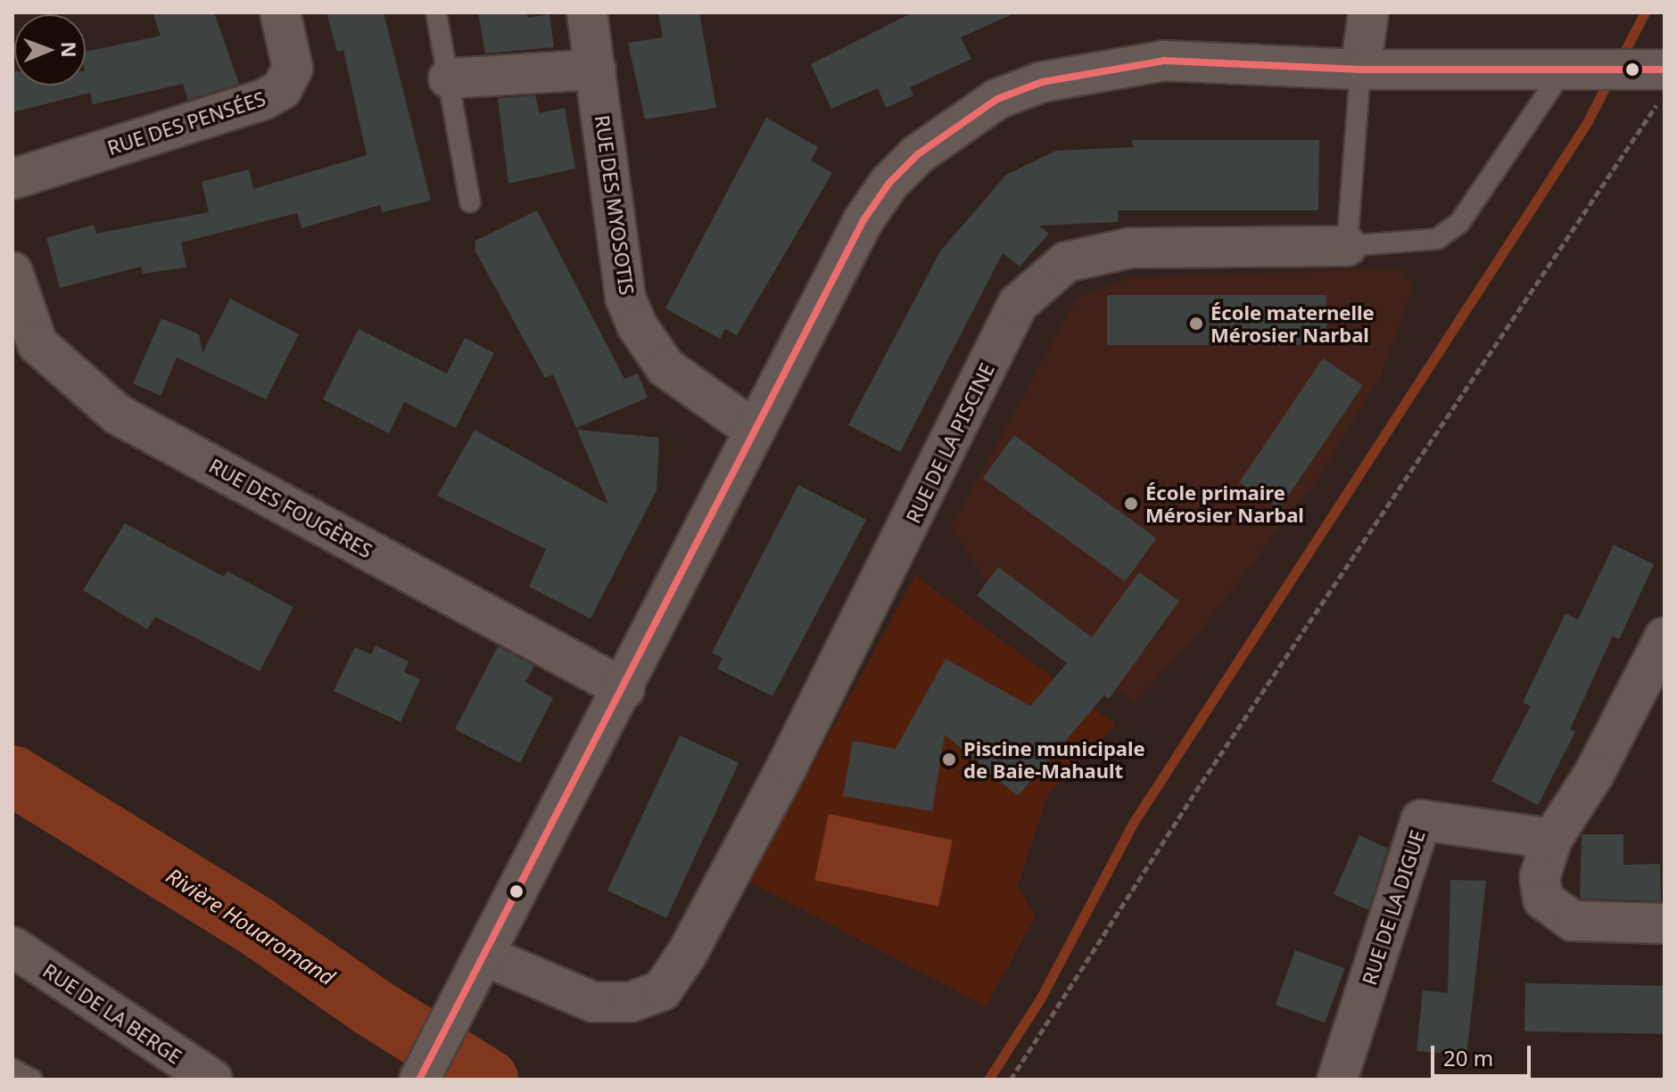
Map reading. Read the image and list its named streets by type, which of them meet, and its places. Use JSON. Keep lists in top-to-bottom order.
{
  "streets": {
    "street": [
      "RUE DES PENSÉES",
      "RUE DES MYOSOTIS",
      "RUE DE LA PISCINE",
      "RUE DES FOUGÈRES",
      "RUE DE LA DIGUE",
      "RUE DE LA BERGE"
    ]
  },
  "water": ["Rivière Houaromand"],
  "places": ["École maternelle Mérosier Narbal", "École primaire Mérosier Narbal", "Piscine municipale de Baie-Mahault"],
  "scale_bar": "20 m",
  "north": "right"
}
